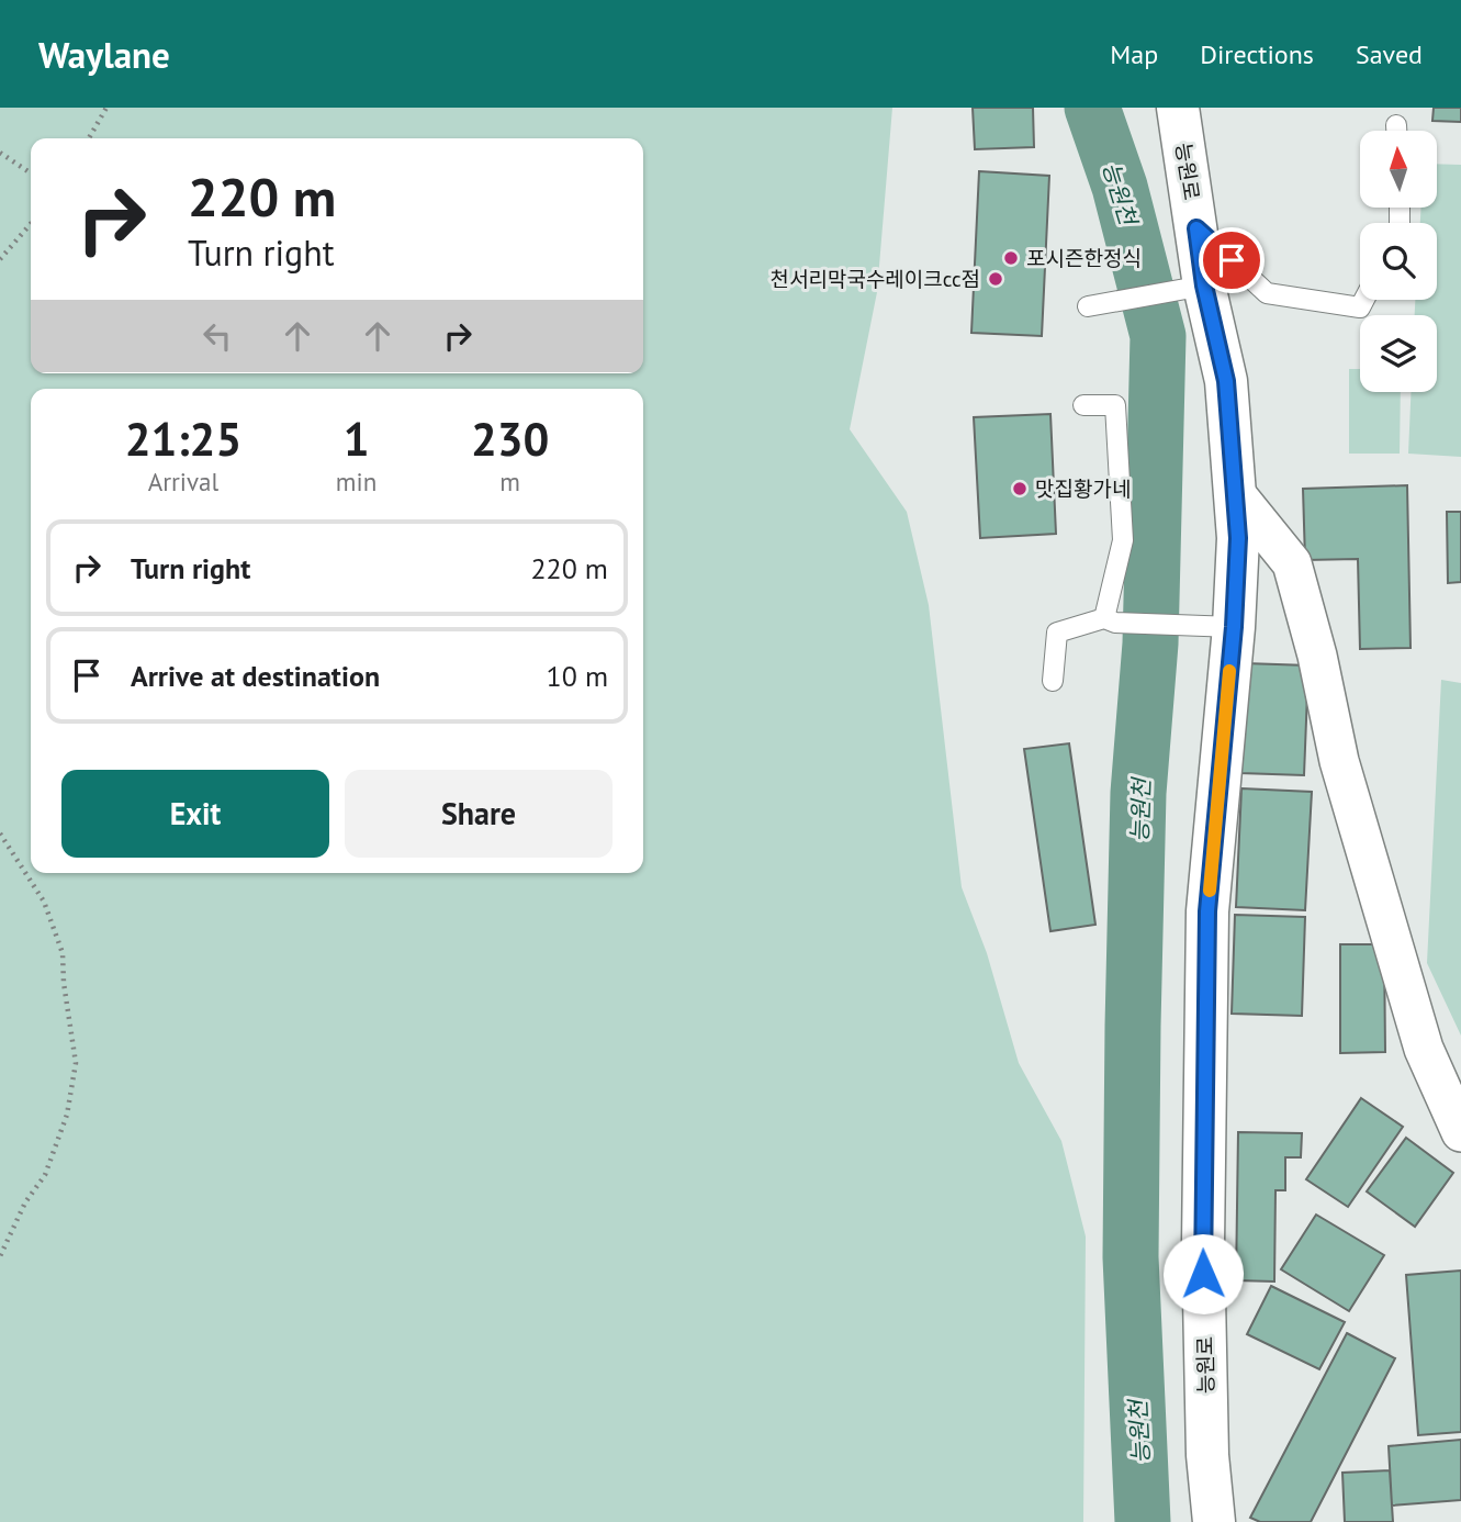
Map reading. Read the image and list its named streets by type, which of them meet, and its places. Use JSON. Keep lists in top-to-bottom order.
{
  "streets": {
    "street": ["능원로"]
  },
  "water": ["능원천"],
  "places": ["포시즌한정식", "천서리막국수레이크cc점", "맛집황가네"],
  "north": "top",
  "page": {
    "header": "Waylane",
    "nav": ["Map", "Directions", "Saved"],
    "turn": ["220 m", "Turn right"],
    "eta": [
      "21:25",
      "Arrival",
      "1",
      "min",
      "230",
      "m"
    ],
    "list": [
      {
        "name": "Turn right",
        "value": "220 m"
      },
      {
        "name": "Arrive at destination",
        "value": "10 m"
      }
    ],
    "buttons": ["Exit", "Share"]
  }
}
